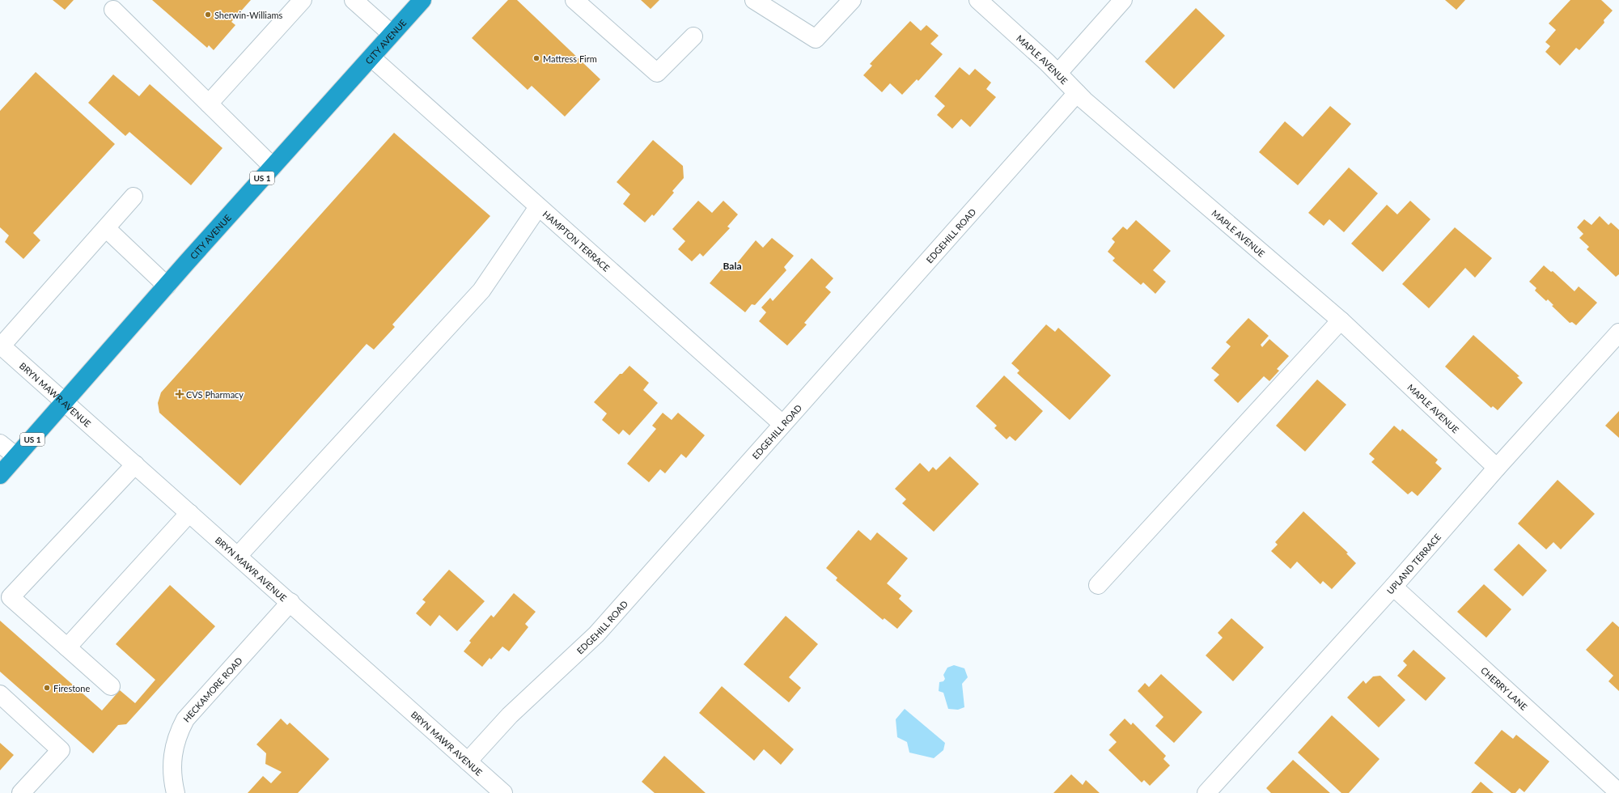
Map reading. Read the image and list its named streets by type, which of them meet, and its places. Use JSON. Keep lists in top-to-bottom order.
{
  "streets": {
    "highway": ["CITY AVENUE", "US 1"],
    "street": [
      "MAPLE AVENUE",
      "EDGEHILL ROAD",
      "HAMPTON TERRACE",
      "BRYN MAWR AVENUE",
      "UPLAND TERRACE",
      "CHERRY LANE",
      "HECKAMORE ROAD"
    ]
  },
  "crossings": [
    ["CITY AVENUE", "HAMPTON TERRACE"],
    ["CITY AVENUE", "BRYN MAWR AVENUE"],
    ["MAPLE AVENUE", "EDGEHILL ROAD"],
    ["MAPLE AVENUE", "UPLAND TERRACE"],
    ["EDGEHILL ROAD", "HAMPTON TERRACE"],
    ["EDGEHILL ROAD", "BRYN MAWR AVENUE"],
    ["BRYN MAWR AVENUE", "HECKAMORE ROAD"],
    ["UPLAND TERRACE", "CHERRY LANE"]
  ],
  "districts": ["Bala"],
  "places": {
    "other": ["Sherwin-Williams", "Mattress Firm", "Firestone"],
    "health": ["CVS Pharmacy"]
  }
}
